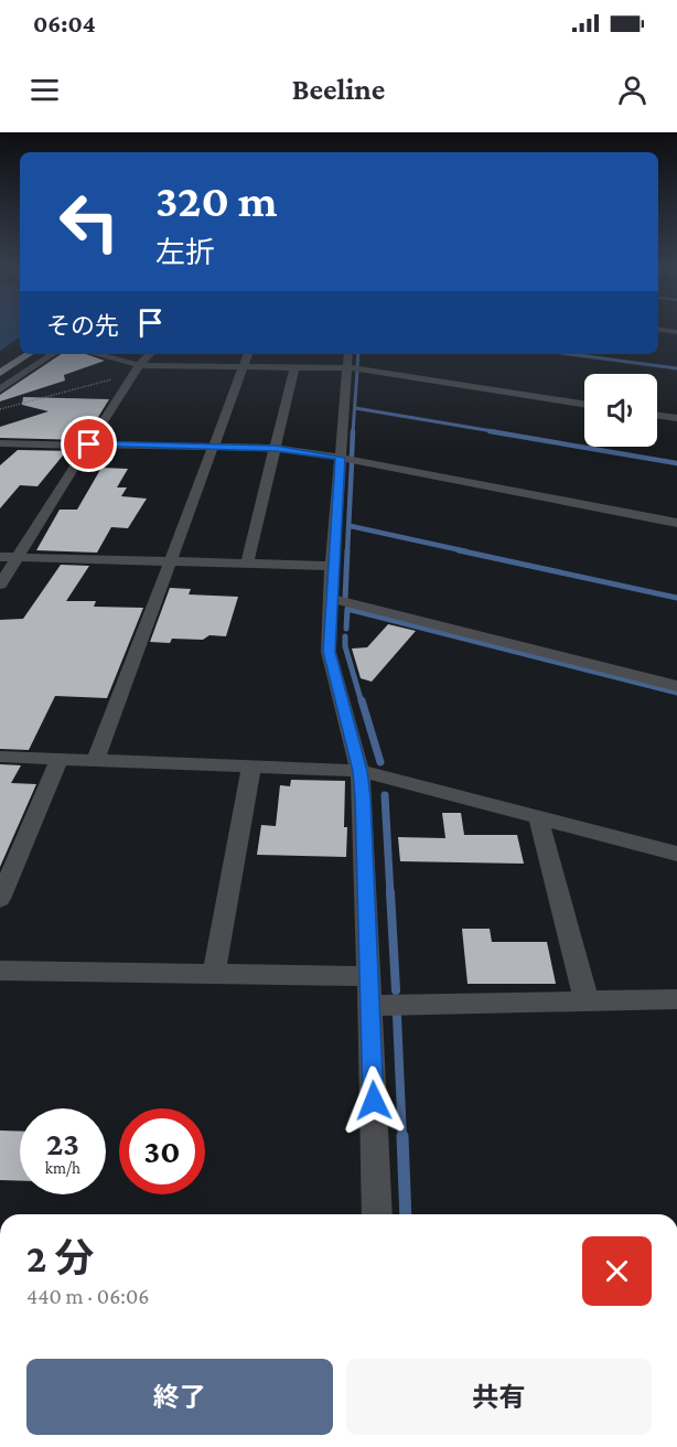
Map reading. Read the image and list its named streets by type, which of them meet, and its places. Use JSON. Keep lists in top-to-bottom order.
{
  "page": {
    "status": "06:04",
    "header": "Beeline",
    "turn": ["320 m", "左折"],
    "then": "その先",
    "speed": "23 km/h",
    "limit": "30",
    "heading": ["2 分", "440 m · 06:06"],
    "buttons": ["終了", "共有"]
  }
}
